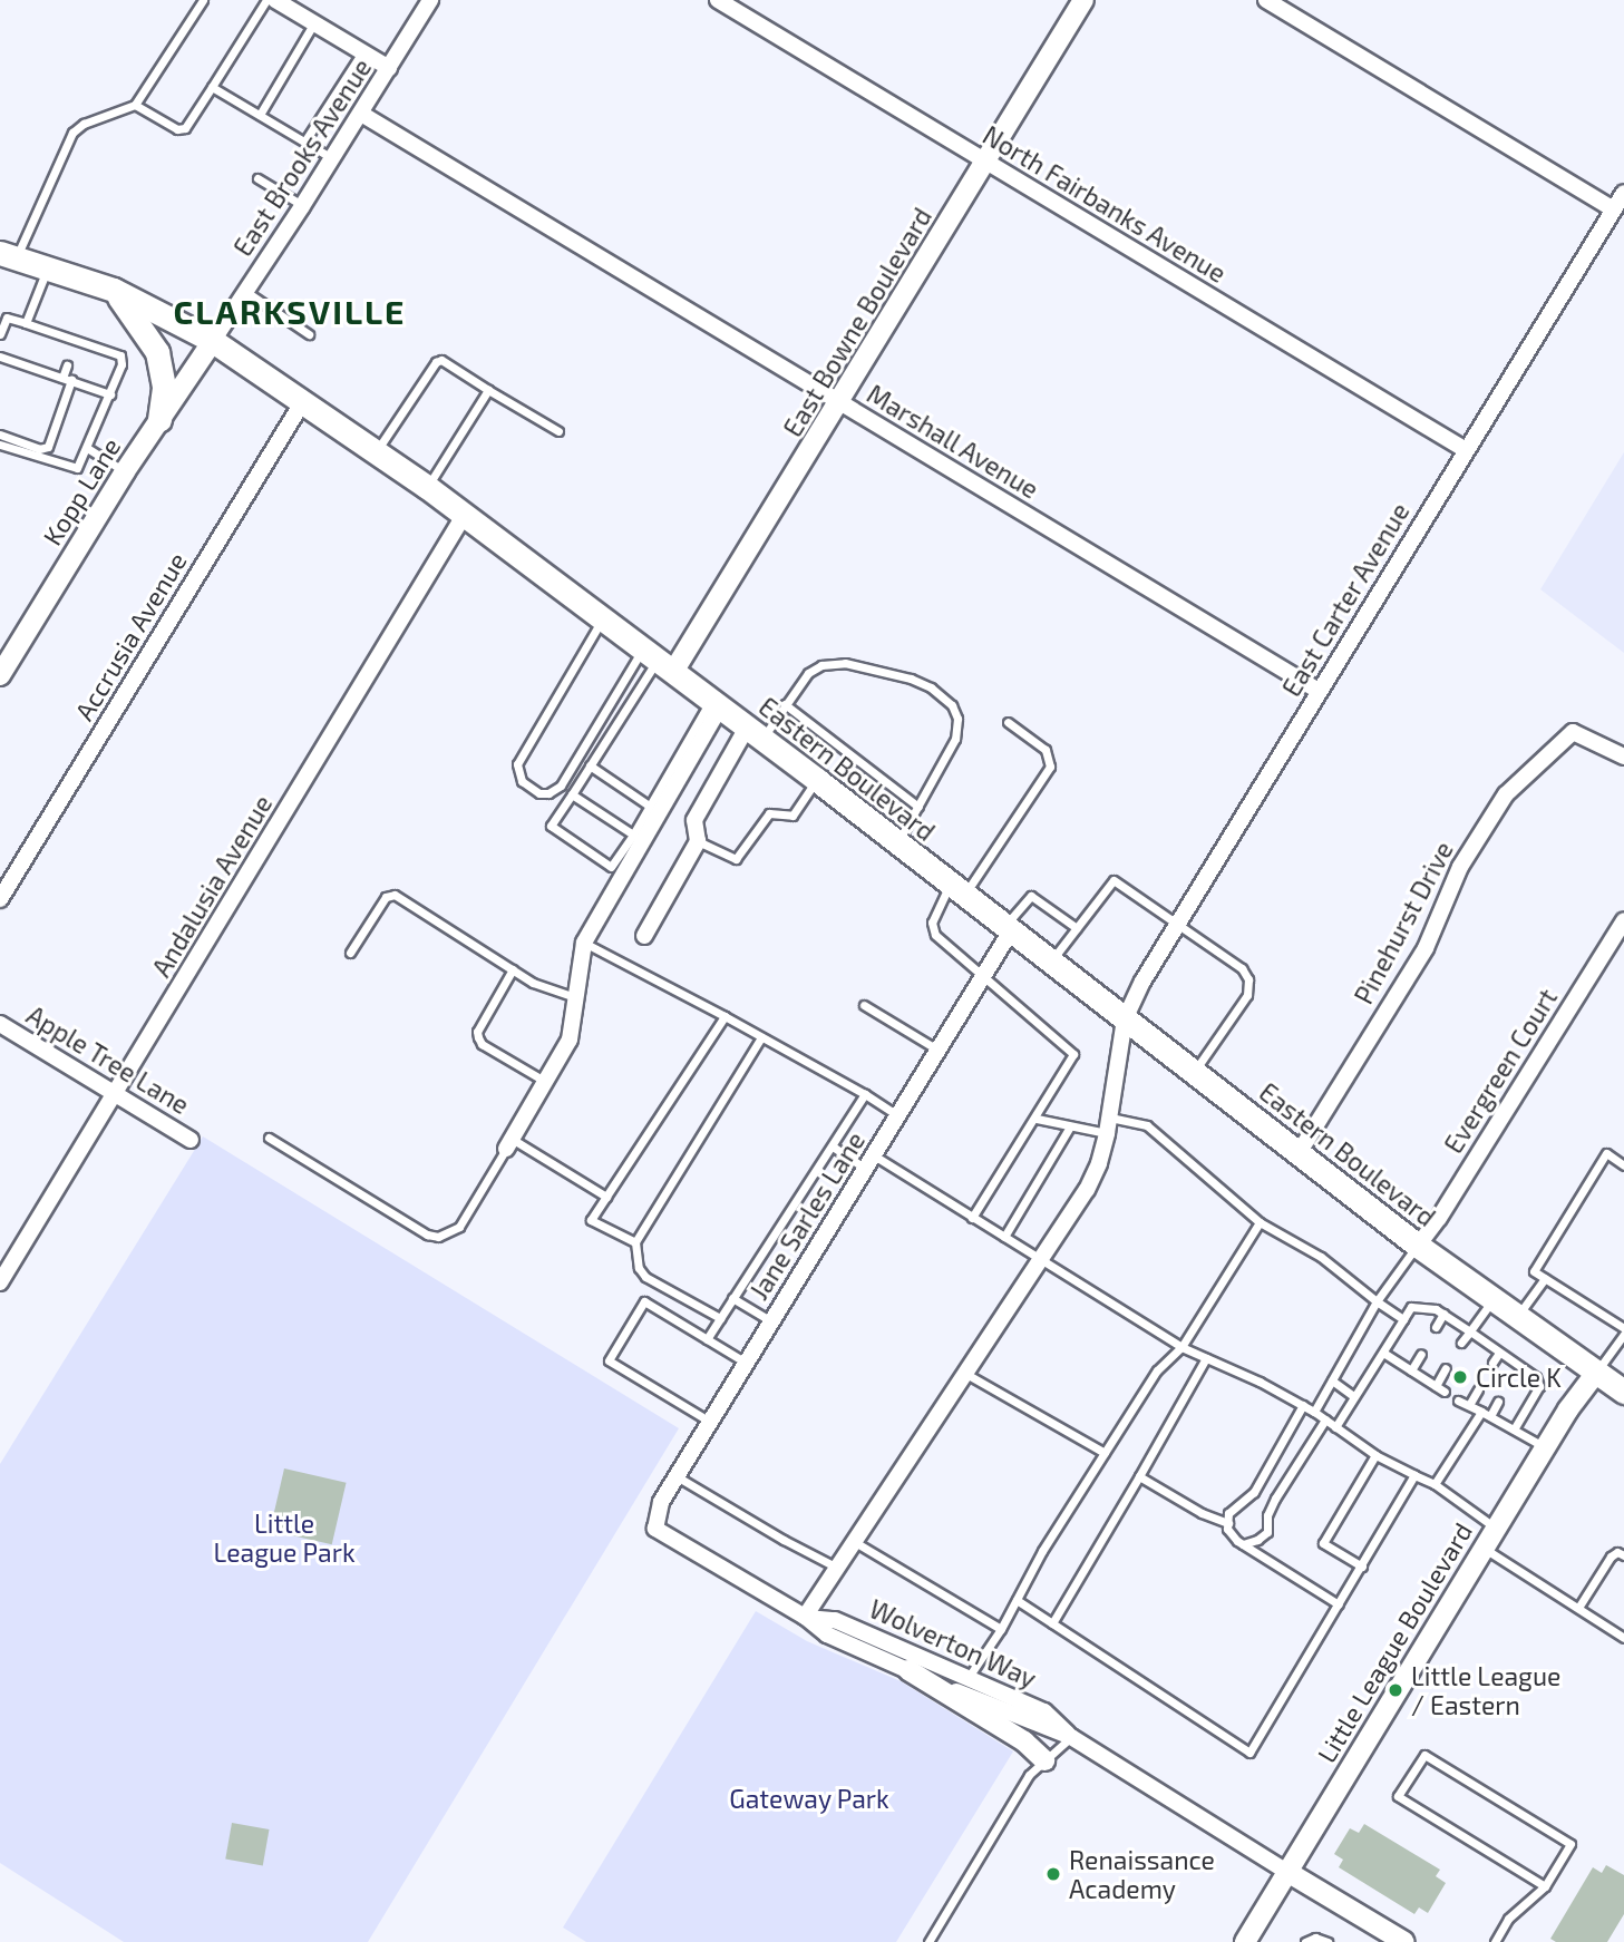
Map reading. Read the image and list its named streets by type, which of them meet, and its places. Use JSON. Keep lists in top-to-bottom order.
{
  "streets": {
    "main road": ["Eastern Boulevard"],
    "street": [
      "East Brooks Avenue",
      "North Fairbanks Avenue",
      "East Bowne Boulevard",
      "Marshall Avenue",
      "Kopp Lane",
      "East Carter Avenue",
      "Accrusia Avenue",
      "Andalusia Avenue",
      "Pinehurst Drive",
      "Apple Tree Lane",
      "Evergreen Court",
      "Jane Sarles Lane",
      "Little League Boulevard",
      "Wolverton Way"
    ]
  },
  "crossings": [
    ["East Brooks Avenue", "Marshall Avenue"],
    ["East Brooks Avenue", "Kopp Lane"],
    ["East Brooks Avenue", "Eastern Boulevard"],
    ["North Fairbanks Avenue", "East Bowne Boulevard"],
    ["North Fairbanks Avenue", "East Carter Avenue"],
    ["East Bowne Boulevard", "Marshall Avenue"],
    ["East Bowne Boulevard", "Eastern Boulevard"],
    ["Marshall Avenue", "East Carter Avenue"],
    ["Kopp Lane", "Eastern Boulevard"],
    ["East Carter Avenue", "Eastern Boulevard"],
    ["East Carter Avenue", "Wolverton Way"],
    ["Accrusia Avenue", "Eastern Boulevard"],
    ["Eastern Boulevard", "Andalusia Avenue"],
    ["Eastern Boulevard", "Pinehurst Drive"],
    ["Eastern Boulevard", "Evergreen Court"],
    ["Eastern Boulevard", "Jane Sarles Lane"],
    ["Eastern Boulevard", "Little League Boulevard"],
    ["Andalusia Avenue", "Apple Tree Lane"],
    ["Jane Sarles Lane", "Wolverton Way"],
    ["Little League Boulevard", "Wolverton Way"]
  ],
  "districts": ["CLARKSVILLE"],
  "parks": ["Little League Park", "Gateway Park"],
  "places": ["Circle K", "Little League / Eastern", "Renaissance Academy"]
}
